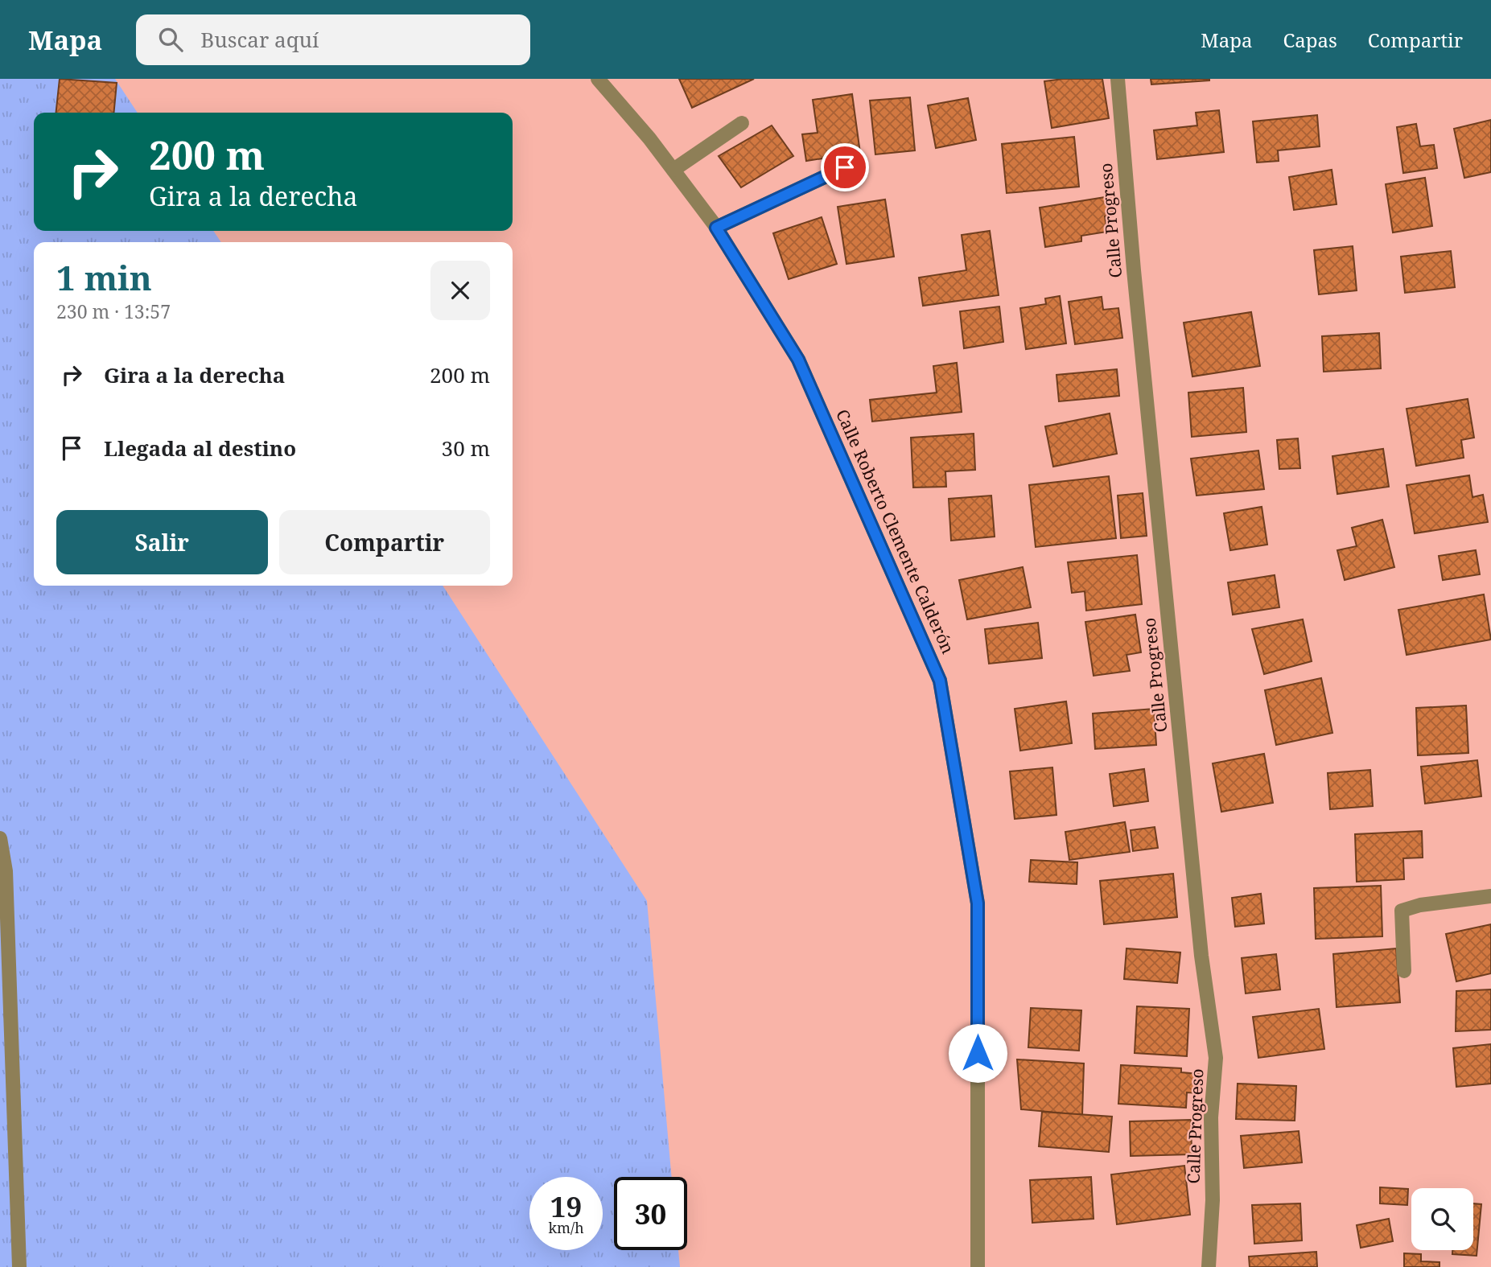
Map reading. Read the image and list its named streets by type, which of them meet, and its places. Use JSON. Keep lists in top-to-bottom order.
{
  "streets": {
    "street": ["Calle Progreso", "Calle Roberto Clemente Calderón"]
  },
  "page": {
    "header": "Mapa",
    "search": "Buscar aquí",
    "nav": ["Mapa", "Capas", "Compartir"],
    "turn": ["200 m", "Gira a la derecha"],
    "heading": ["1 min", "230 m · 13:57"],
    "list": [
      {
        "name": "Gira a la derecha",
        "value": "200 m"
      },
      {
        "name": "Llegada al destino",
        "value": "30 m"
      }
    ],
    "buttons": ["Salir", "Compartir"],
    "speed": "19 km/h",
    "limit": "30"
  }
}
